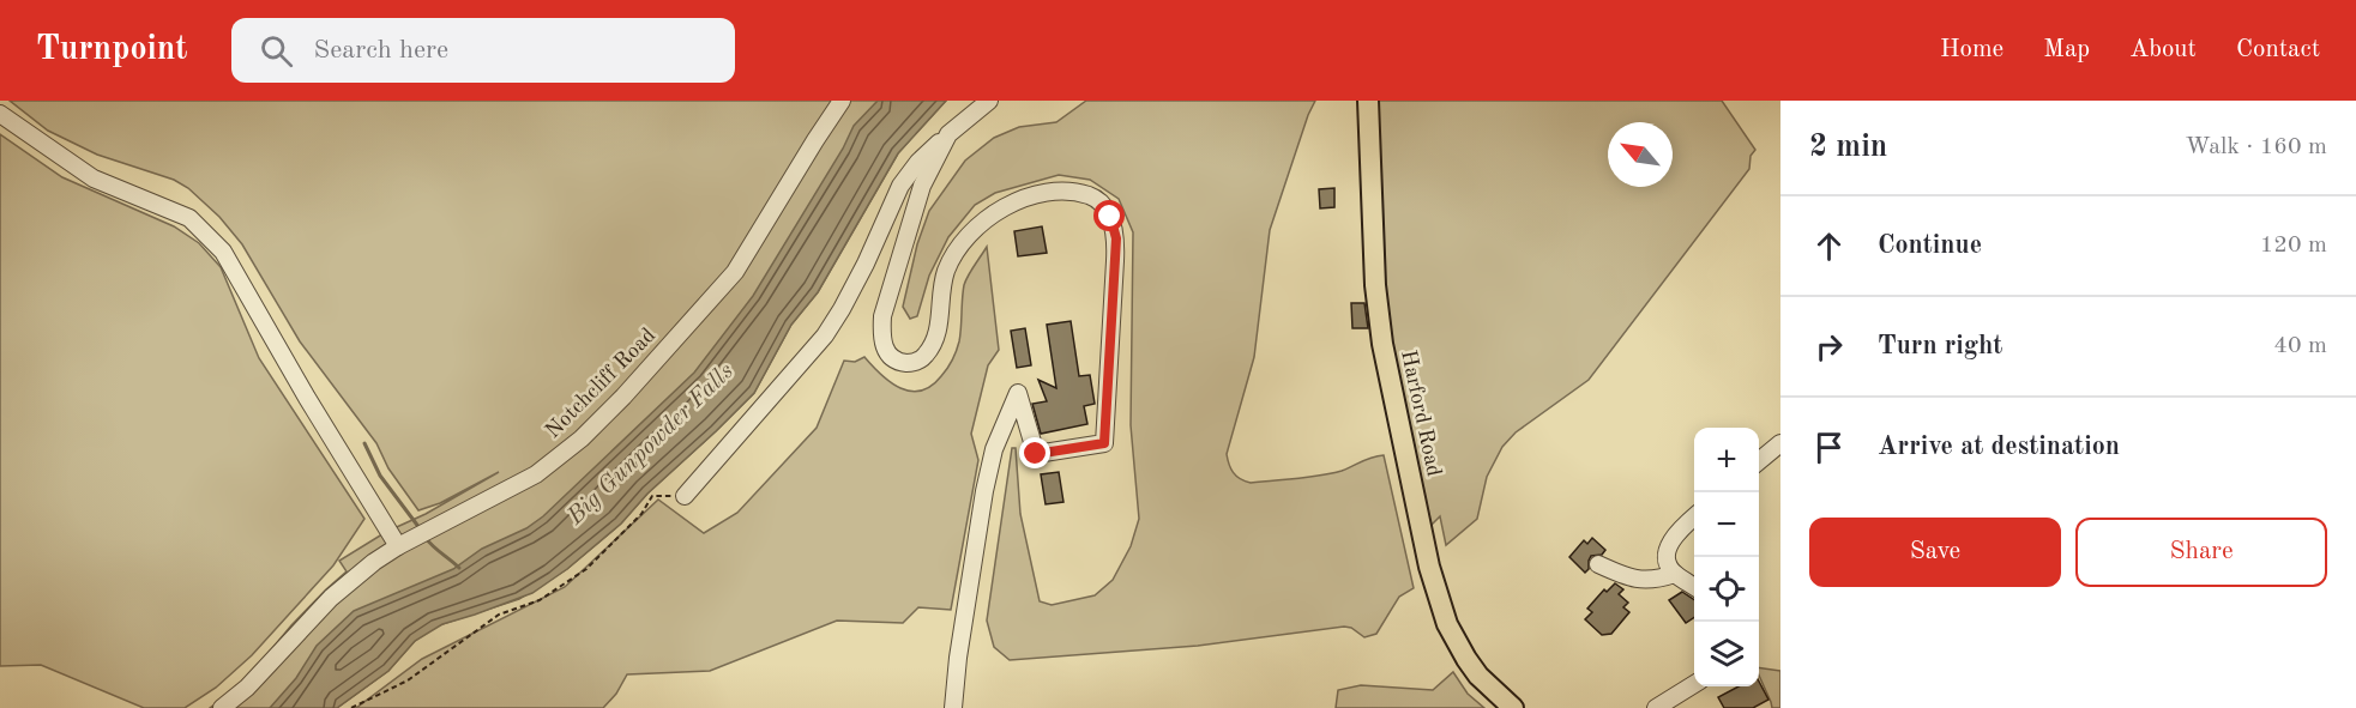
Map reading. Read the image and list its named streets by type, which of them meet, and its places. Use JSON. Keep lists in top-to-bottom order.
{
  "streets": {
    "main road": ["Harford Road"],
    "street": ["Notchcliff Road"]
  },
  "water": ["Big Gunpowder Falls"],
  "north": "top left",
  "page": {
    "header": "Turnpoint",
    "search": "Search here",
    "nav": [
      "Home",
      "Map",
      "About",
      "Contact"
    ],
    "heading": ["2 min", "Walk · 160 m"],
    "list": [
      ["Continue", "120 m"],
      ["Turn right", "40 m"],
      "Arrive at destination"
    ],
    "map_buttons": ["+", "−"],
    "buttons": ["Save", "Share"]
  }
}
